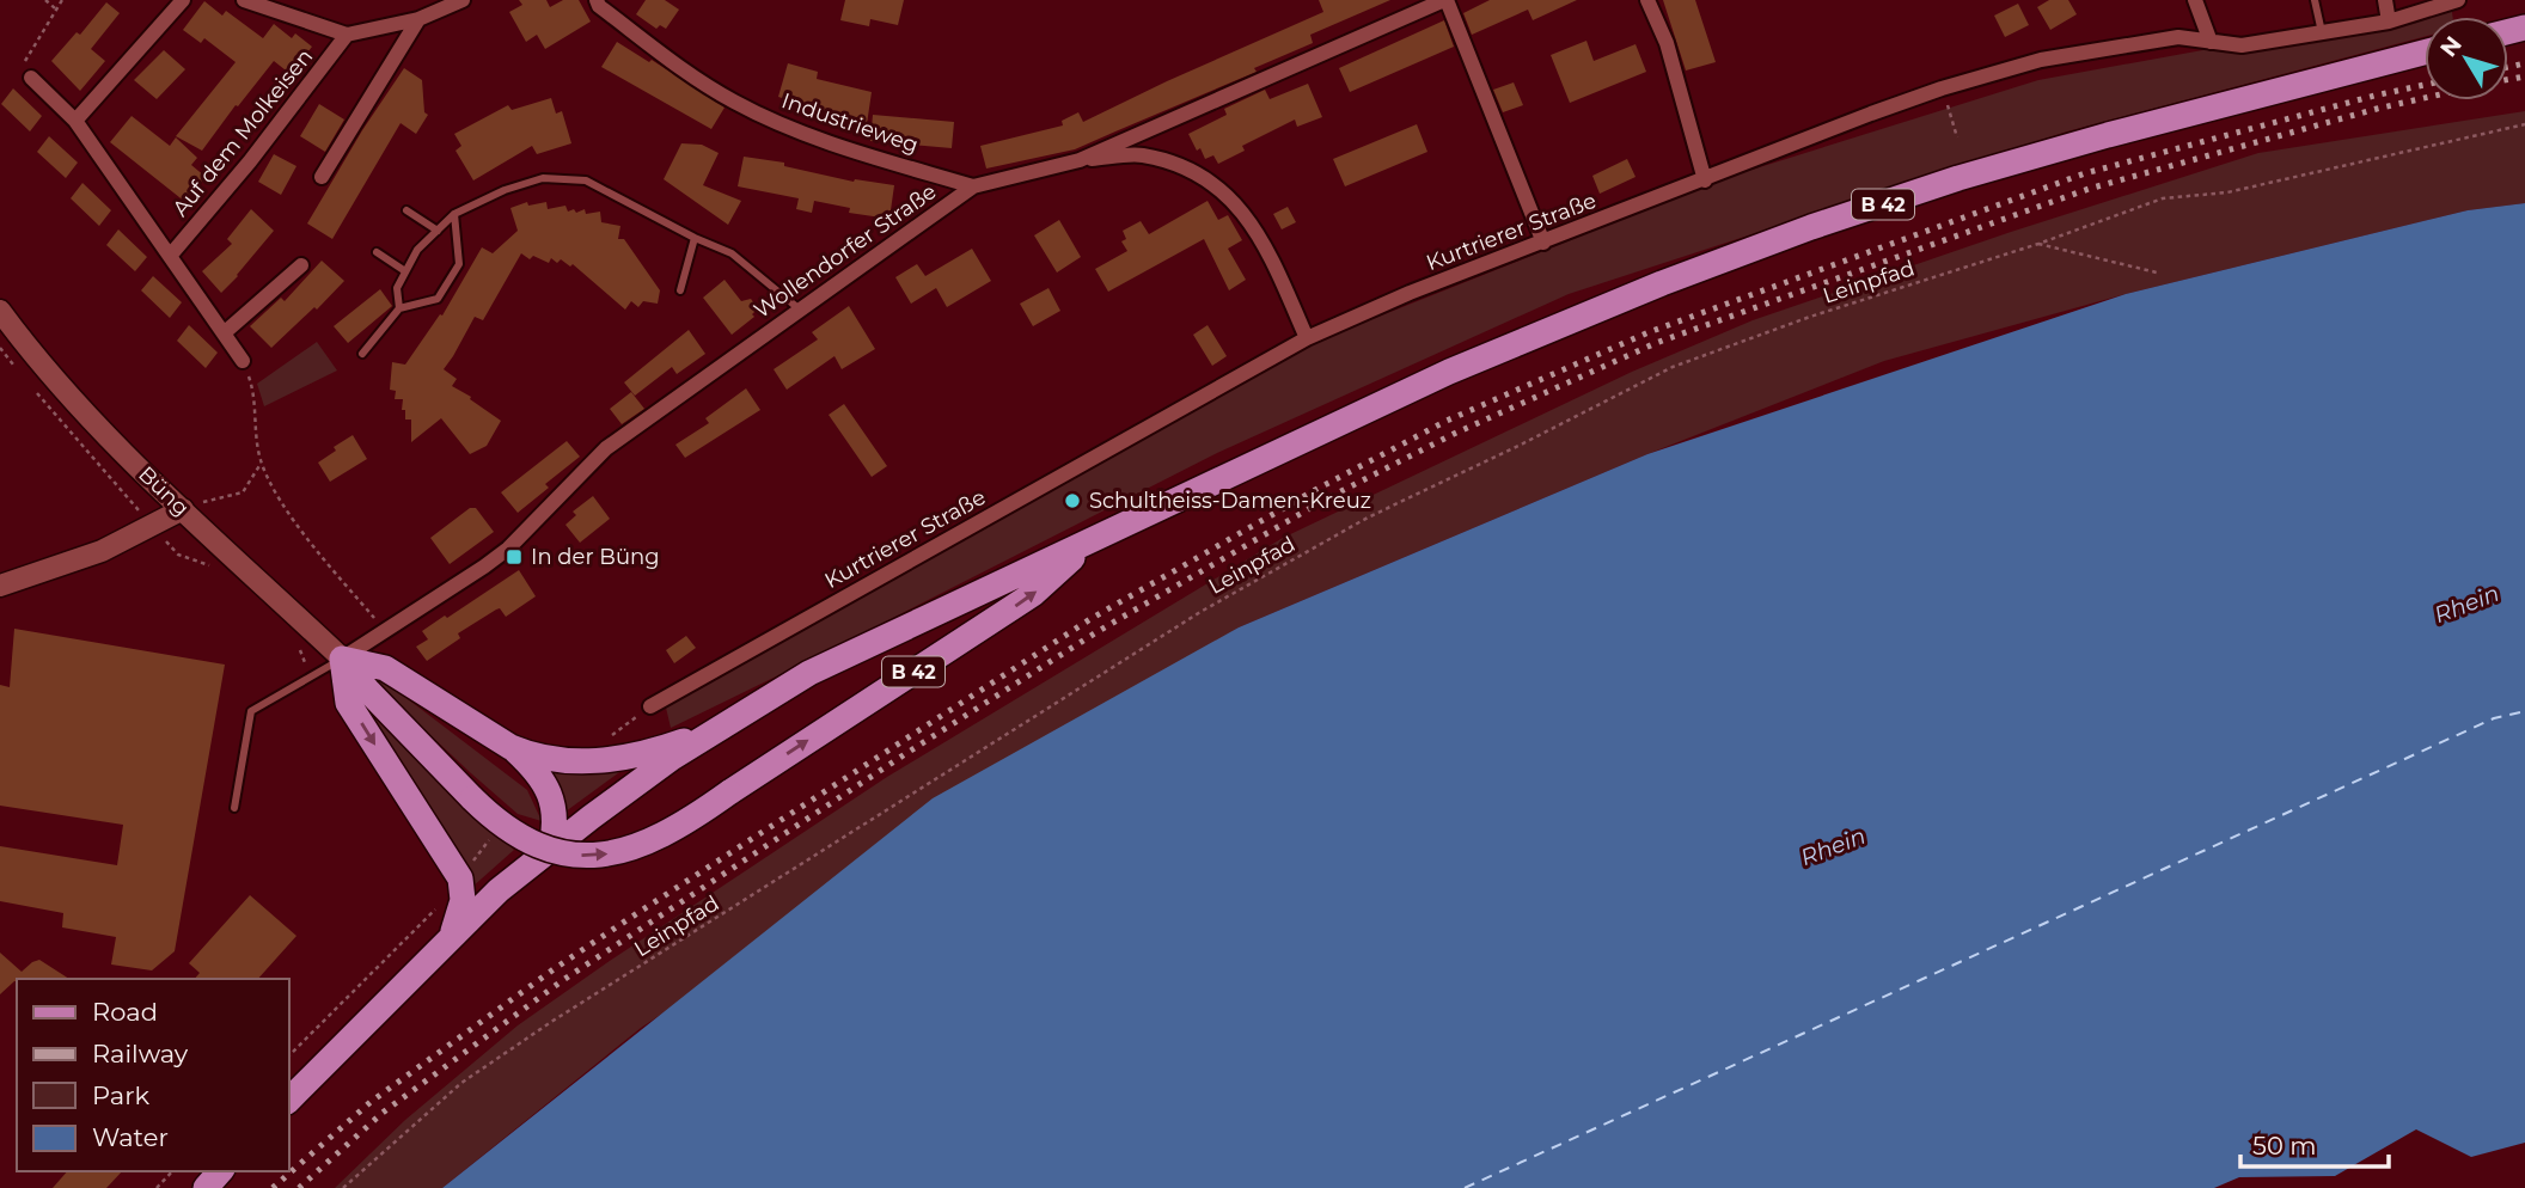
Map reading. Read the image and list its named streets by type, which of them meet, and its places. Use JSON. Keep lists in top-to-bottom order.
{
  "streets": {
    "main road": ["B 42"],
    "street": [
      "Industrieweg",
      "Auf dem Molkeisen",
      "Kurtrierer Straße",
      "Wollendorfer Straße",
      "Büng"
    ],
    "path": ["Leinpfad"]
  },
  "crossings": [
    ["Industrieweg", "Wollendorfer Straße"],
    ["B 42", "Wollendorfer Straße"],
    ["B 42", "Büng"],
    ["Wollendorfer Straße", "Büng"]
  ],
  "water": ["Rhein"],
  "places": {
    "other": ["Schultheiss-Damen-Kreuz"],
    "transit": ["In der Büng"]
  },
  "legend": [
    "Road",
    "Railway",
    "Park",
    "Water"
  ],
  "scale_bar": "50 m",
  "north": "top left"
}
